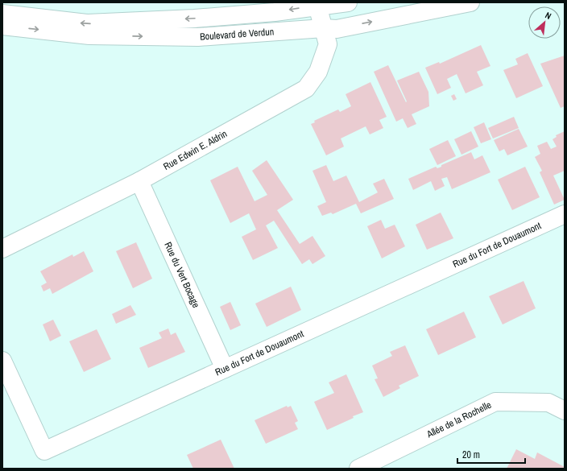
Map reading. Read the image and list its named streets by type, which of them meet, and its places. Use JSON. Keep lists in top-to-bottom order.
{
  "streets": {
    "street": [
      "Boulevard de Verdun",
      "Rue Edwin E. Aldrin",
      "Rue du Fort de Douaumont",
      "Rue du Vert Bocage",
      "Allée de la Rochelle"
    ]
  },
  "crossings": [
    ["Boulevard de Verdun", "Rue Edwin E. Aldrin"],
    ["Rue Edwin E. Aldrin", "Rue du Vert Bocage"],
    ["Rue du Fort de Douaumont", "Rue du Vert Bocage"]
  ],
  "scale_bar": "20 m",
  "north": "top right"
}
